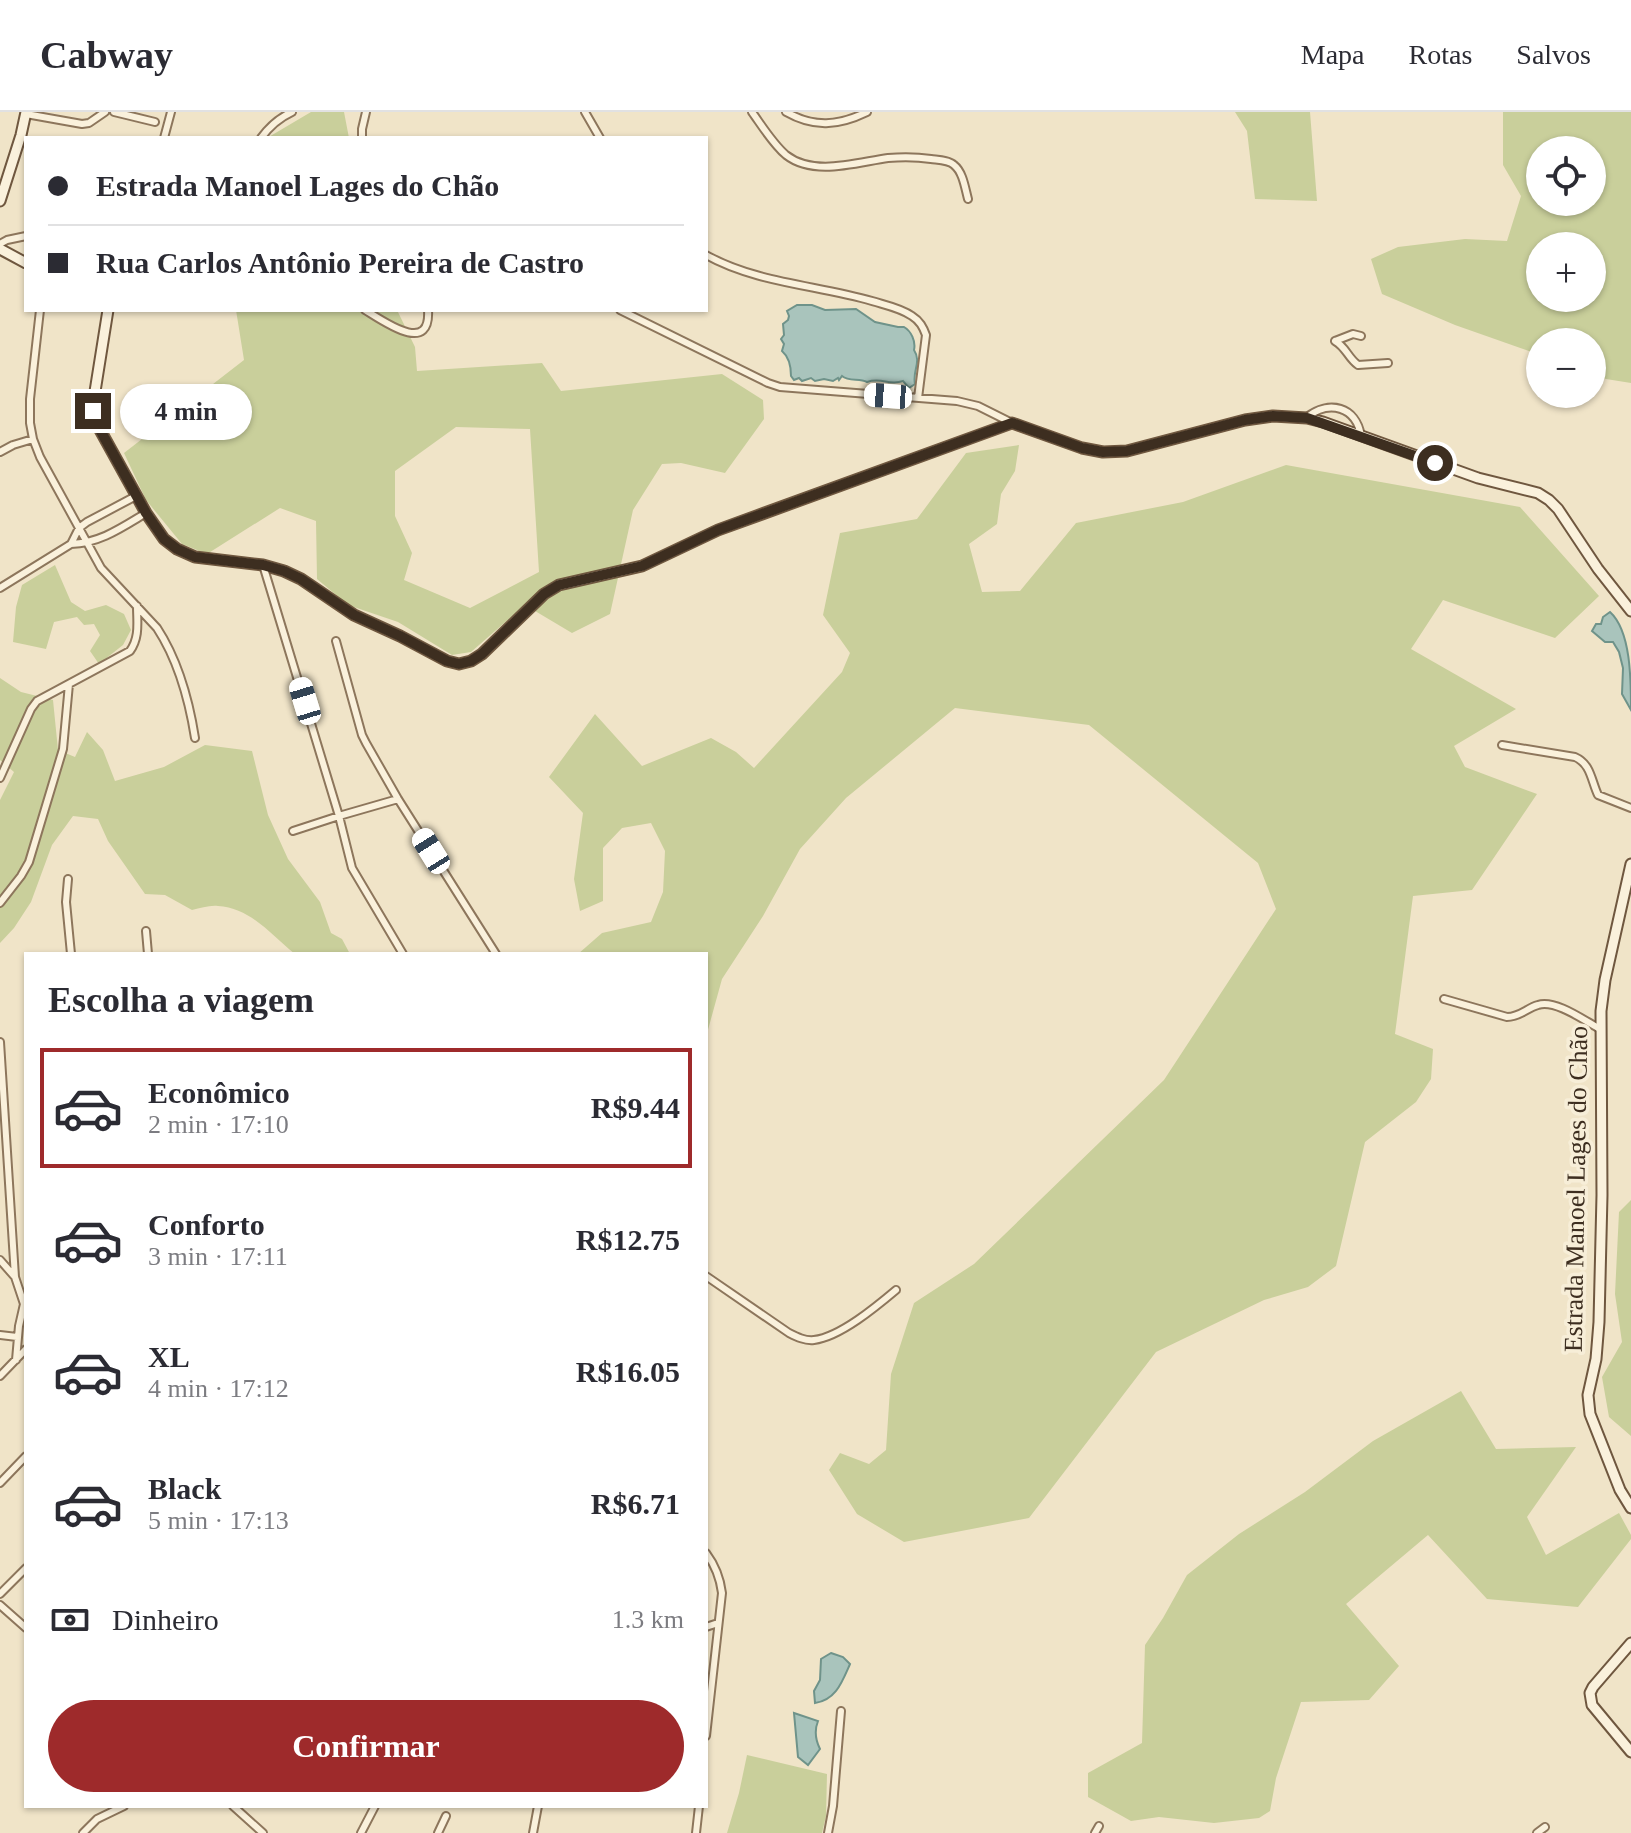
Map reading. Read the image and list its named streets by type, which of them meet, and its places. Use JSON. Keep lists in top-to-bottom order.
{
  "streets": {
    "street": ["Estrada Manoel Lages do Chão"]
  },
  "page": {
    "header": "Cabway",
    "nav": ["Mapa", "Rotas", "Salvos"],
    "map_buttons": ["+", "−"],
    "banner": ["Estrada Manoel Lages do Chão", "Rua Carlos Antônio Pereira de Castro"],
    "bubble": "4 min",
    "heading": "Escolha a viagem",
    "list": [
      {
        "name": "Econômico",
        "note": "2 min · 17:10",
        "value": "R$9.44"
      },
      {
        "name": "Conforto",
        "note": "3 min · 17:11",
        "value": "R$12.75"
      },
      {
        "name": "XL",
        "note": "4 min · 17:12",
        "value": "R$16.05"
      },
      {
        "name": "Black",
        "note": "5 min · 17:13",
        "value": "R$6.71"
      }
    ],
    "pay": ["Dinheiro", "1.3 km"],
    "buttons": "Confirmar"
  }
}
